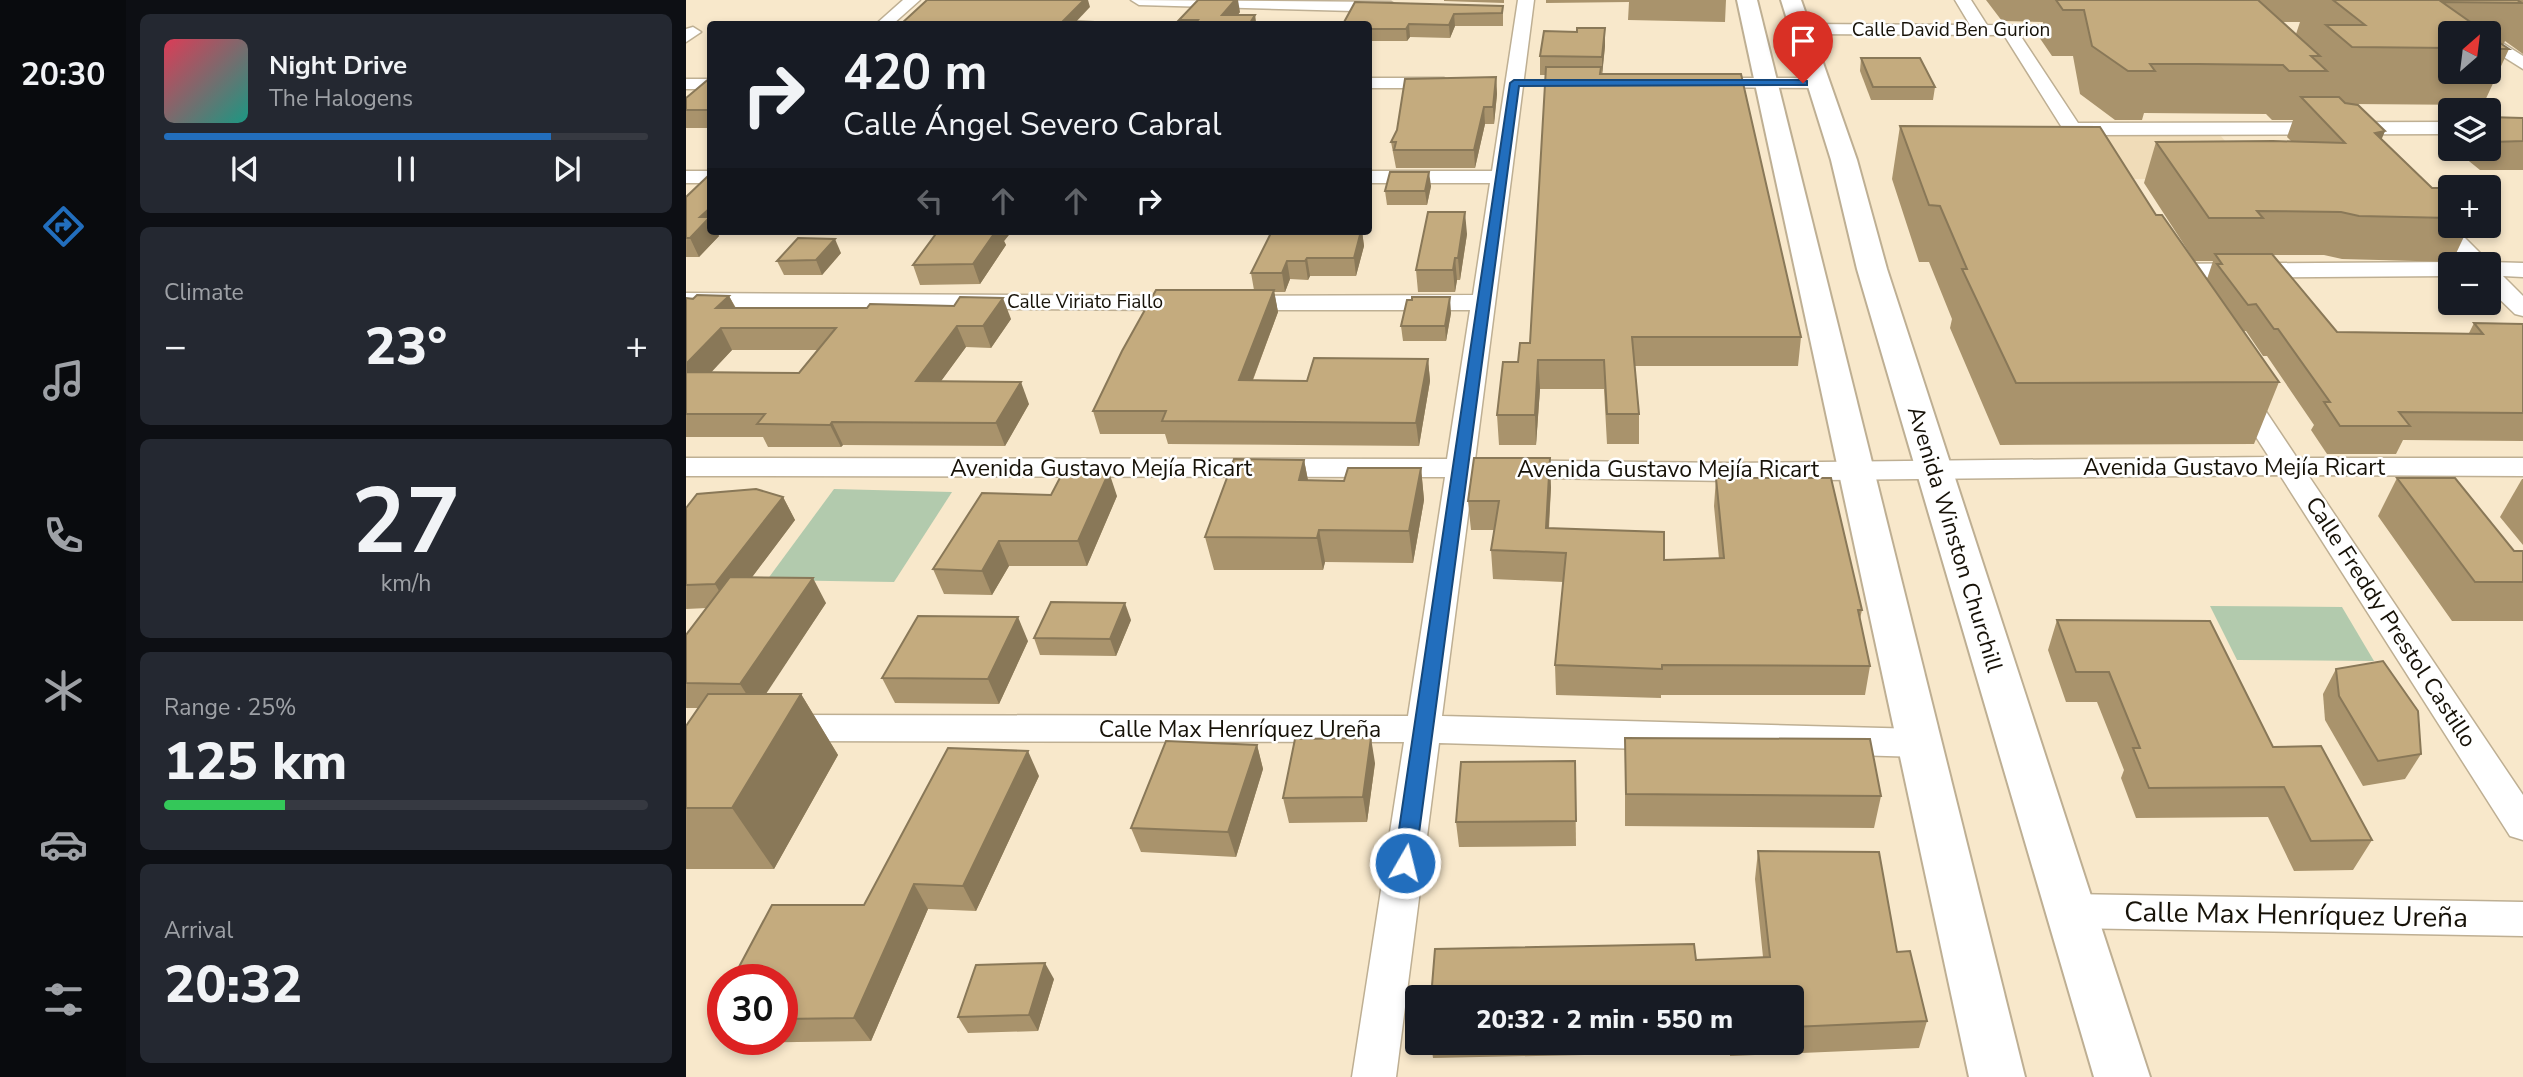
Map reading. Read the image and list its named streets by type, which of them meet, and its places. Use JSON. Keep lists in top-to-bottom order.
{
  "streets": {
    "main road": ["Avenida Winston Churchill"],
    "street": [
      "Calle David Ben Gurion",
      "Calle Viriato Fiallo",
      "Avenida Gustavo Mejía Ricart",
      "Calle Freddy Prestol Castillo",
      "Calle Max Henríquez Ureña"
    ]
  },
  "crossings": [
    ["Calle David Ben Gurion", "Avenida Winston Churchill"],
    ["Avenida Gustavo Mejía Ricart", "Avenida Winston Churchill"],
    ["Avenida Gustavo Mejía Ricart", "Calle Freddy Prestol Castillo"],
    ["Avenida Winston Churchill", "Calle Max Henríquez Ureña"]
  ],
  "north": "top right",
  "page": {
    "tabs": "20:30",
    "map_buttons": ["+", "−"],
    "turn": ["420 m", "Calle Ángel Severo Cabral"],
    "song": ["Night Drive", "The Halogens"],
    "tile": [
      "Climate",
      ["27", "km/h"],
      ["Range · 25%", "125 km"],
      ["Arrival", "20:32"]
    ],
    "heat": ["−", "23°", "+"],
    "limit": "30",
    "trip": "20:32 · 2 min · 550 m"
  }
}
